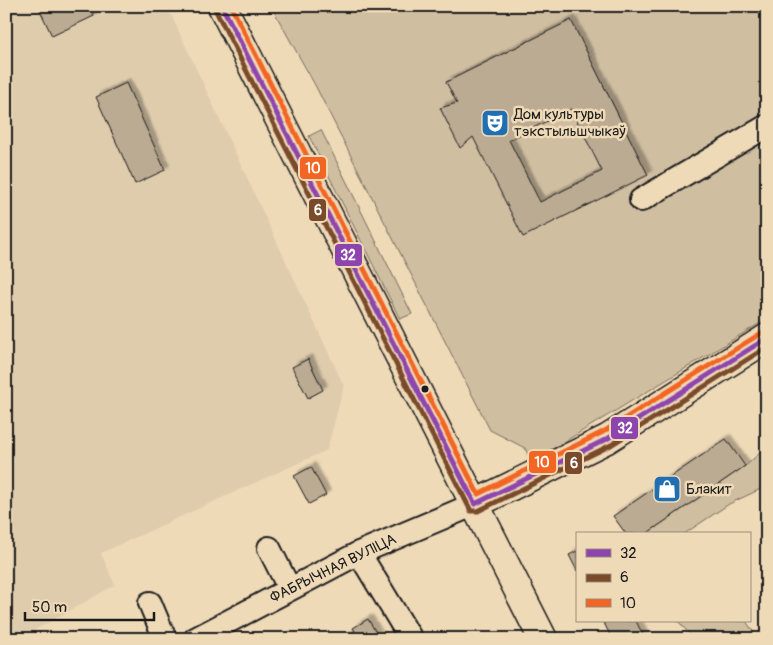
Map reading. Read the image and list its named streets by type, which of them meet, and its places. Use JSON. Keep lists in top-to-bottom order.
{
  "streets": {
    "street": ["ФАБРЫЧНАЯ ВУЛІЦА"]
  },
  "places": {
    "theatre": ["Дом культуры тэкстыльшчыкаў"],
    "shop": ["Блакит"]
  },
  "lines": ["transit line 32", "transit line 10", "transit line 6"],
  "legend": ["32", "6", "10"],
  "scale_bar": "50 m"
}
